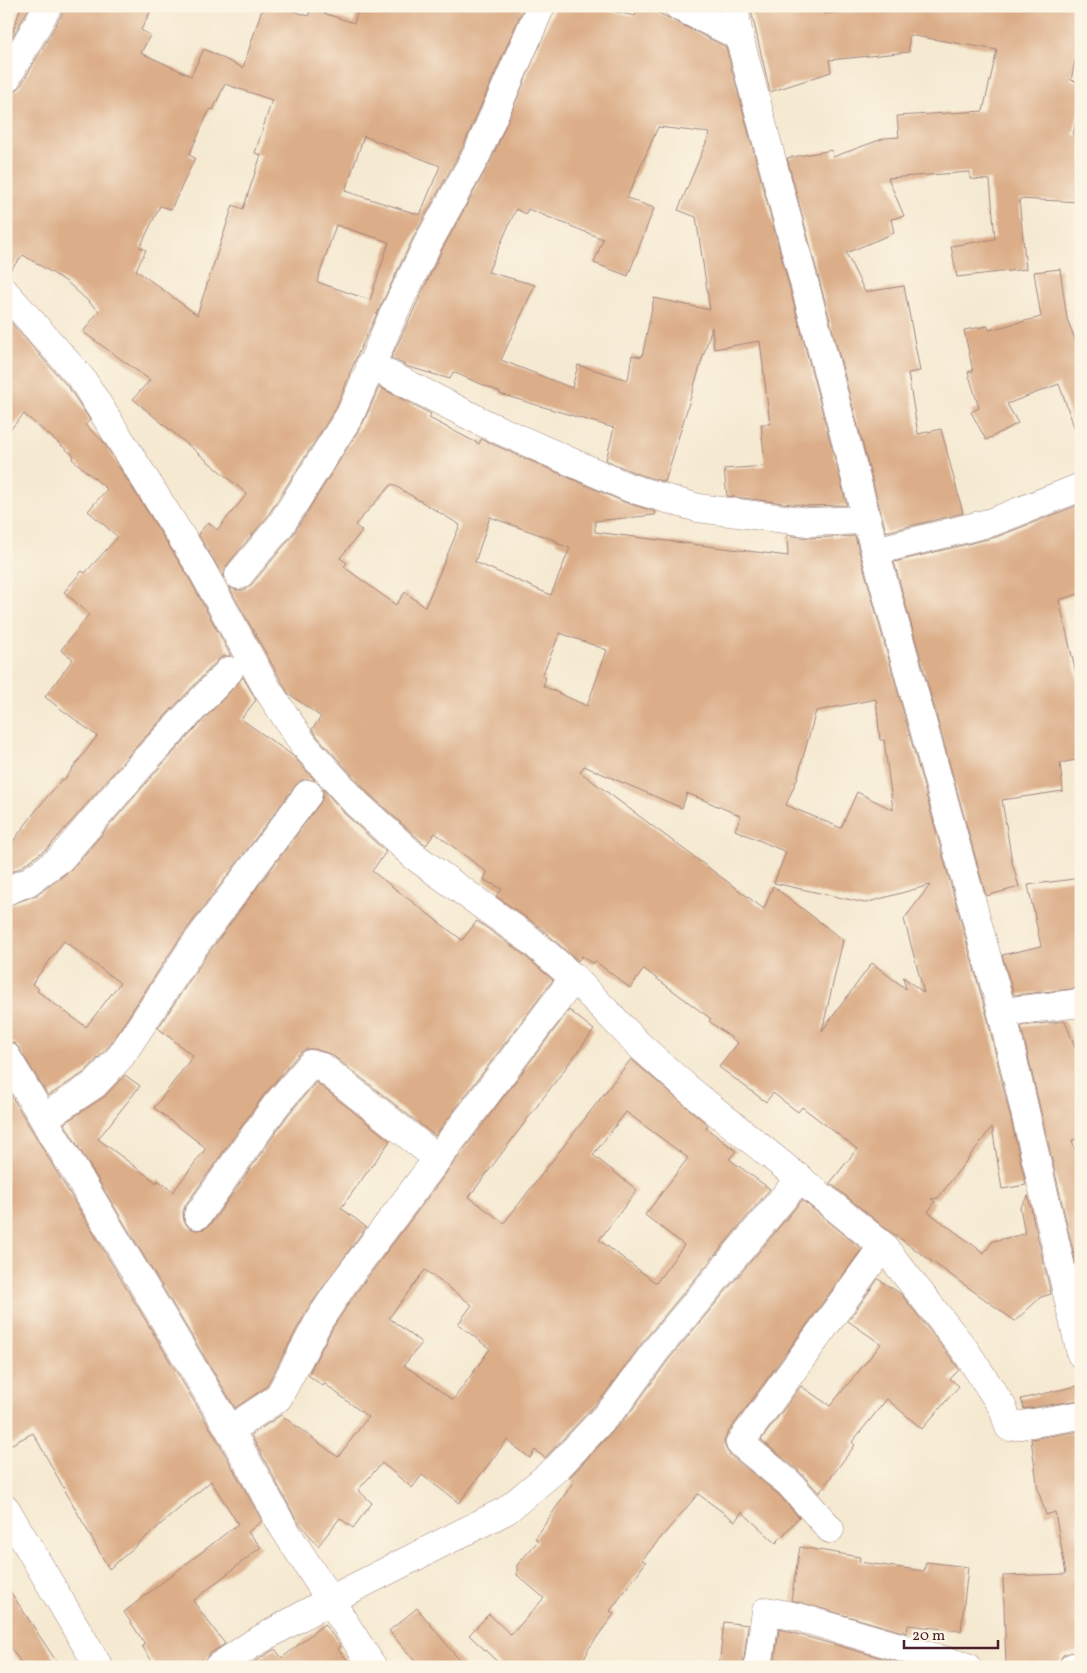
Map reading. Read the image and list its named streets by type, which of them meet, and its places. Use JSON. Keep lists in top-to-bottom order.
{
  "scale_bar": "20 m"
}
